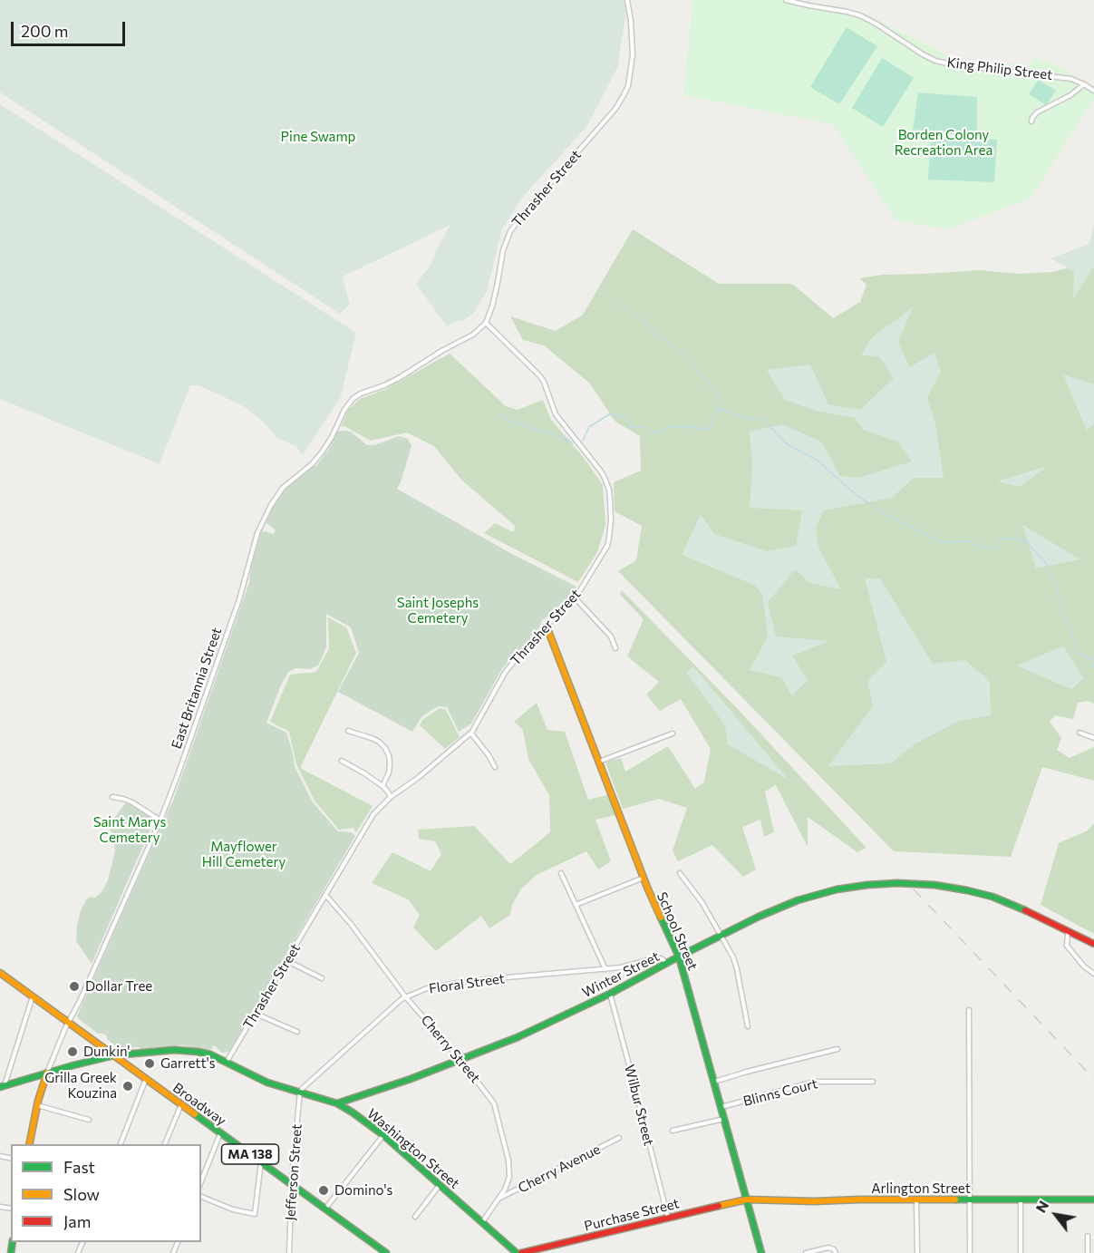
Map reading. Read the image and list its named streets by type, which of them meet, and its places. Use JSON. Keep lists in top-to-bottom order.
{
  "streets": {
    "street": [
      "King Philip Street",
      "Thrasher Street",
      "East Britannia Street",
      "School Street",
      "Winter Street",
      "Floral Street",
      "Cherry Street",
      "Blinns Court",
      "Broadway",
      "Wilbur Street",
      "Washington Street",
      "MA 138",
      "Cherry Avenue",
      "Jefferson Street",
      "Arlington Street",
      "Purchase Street"
    ]
  },
  "crossings": [
    ["Thrasher Street", "East Britannia Street"],
    ["Thrasher Street", "School Street"],
    ["Thrasher Street", "Cherry Street"],
    ["Thrasher Street", "Washington Street"],
    ["East Britannia Street", "Broadway"],
    ["East Britannia Street", "Washington Street"],
    ["School Street", "Winter Street"],
    ["School Street", "Blinns Court"],
    ["School Street", "Arlington Street"],
    ["School Street", "Purchase Street"],
    ["Winter Street", "Floral Street"],
    ["Winter Street", "Cherry Street"],
    ["Winter Street", "Wilbur Street"],
    ["Winter Street", "Washington Street"],
    ["Floral Street", "Cherry Street"],
    ["Floral Street", "Washington Street"],
    ["Floral Street", "Jefferson Street"],
    ["Cherry Street", "Washington Street"],
    ["Cherry Street", "Cherry Avenue"],
    ["Broadway", "Washington Street"],
    ["Broadway", "Jefferson Street"],
    ["Wilbur Street", "Purchase Street"],
    ["Washington Street", "Jefferson Street"],
    ["Arlington Street", "Purchase Street"]
  ],
  "parks": [
    "Borden Colony Recreation Area",
    "Pine Swamp",
    "Saint Josephs Cemetery",
    "Saint Marys Cemetery",
    "Mayflower Hill Cemetery"
  ],
  "places": [
    "Dollar Tree",
    "Dunkin'",
    "Garrett's",
    "Grilla Greek Kouzina",
    "Domino's"
  ],
  "legend": ["Fast", "Slow", "Jam"],
  "scale_bar": "200 m",
  "north": "top left"
}
